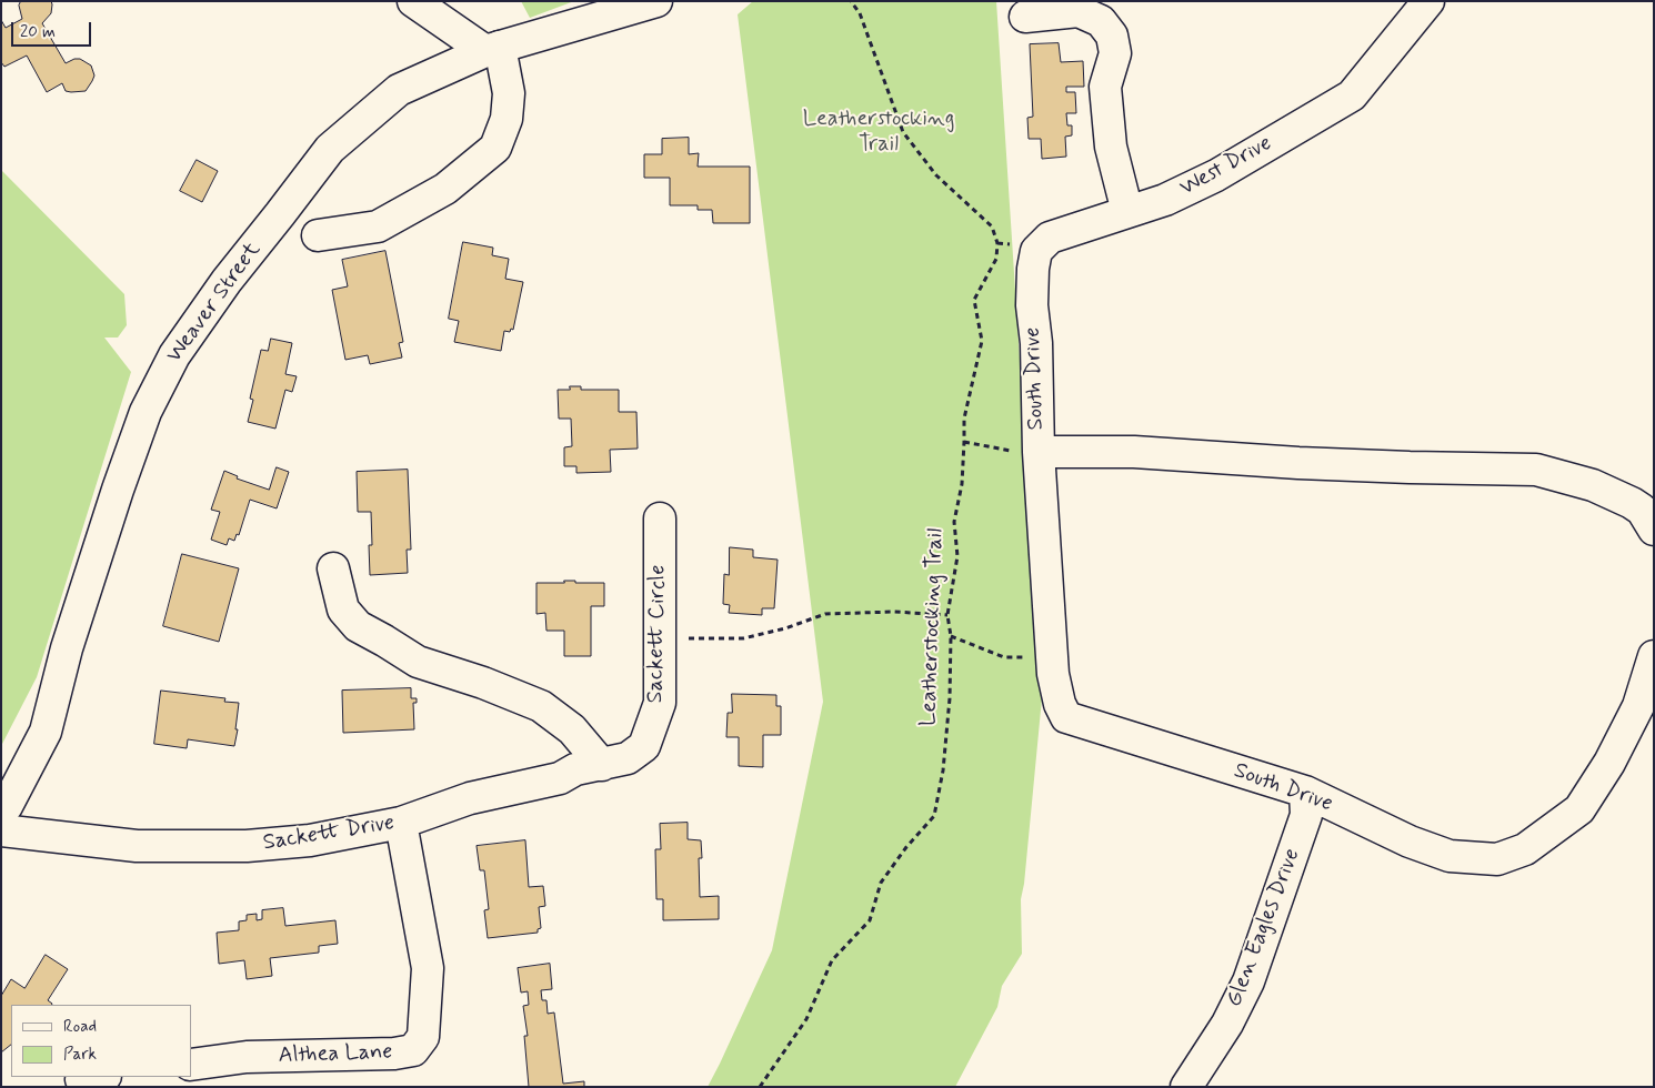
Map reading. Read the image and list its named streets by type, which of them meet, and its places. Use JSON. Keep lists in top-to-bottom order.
{
  "streets": {
    "street": [
      "West Drive",
      "Weaver Street",
      "South Drive",
      "Sackett Circle",
      "Sackett Drive",
      "Glen Eagles Drive",
      "Althea Lane"
    ],
    "path": ["Leatherstocking Trail"]
  },
  "crossings": [
    ["West Drive", "South Drive"],
    ["South Drive", "Glen Eagles Drive"],
    ["Sackett Circle", "Sackett Drive"],
    ["Sackett Drive", "Althea Lane"]
  ],
  "parks": ["Leatherstocking Trail"],
  "legend": ["Road", "Park"],
  "scale_bar": "20 m"
}
